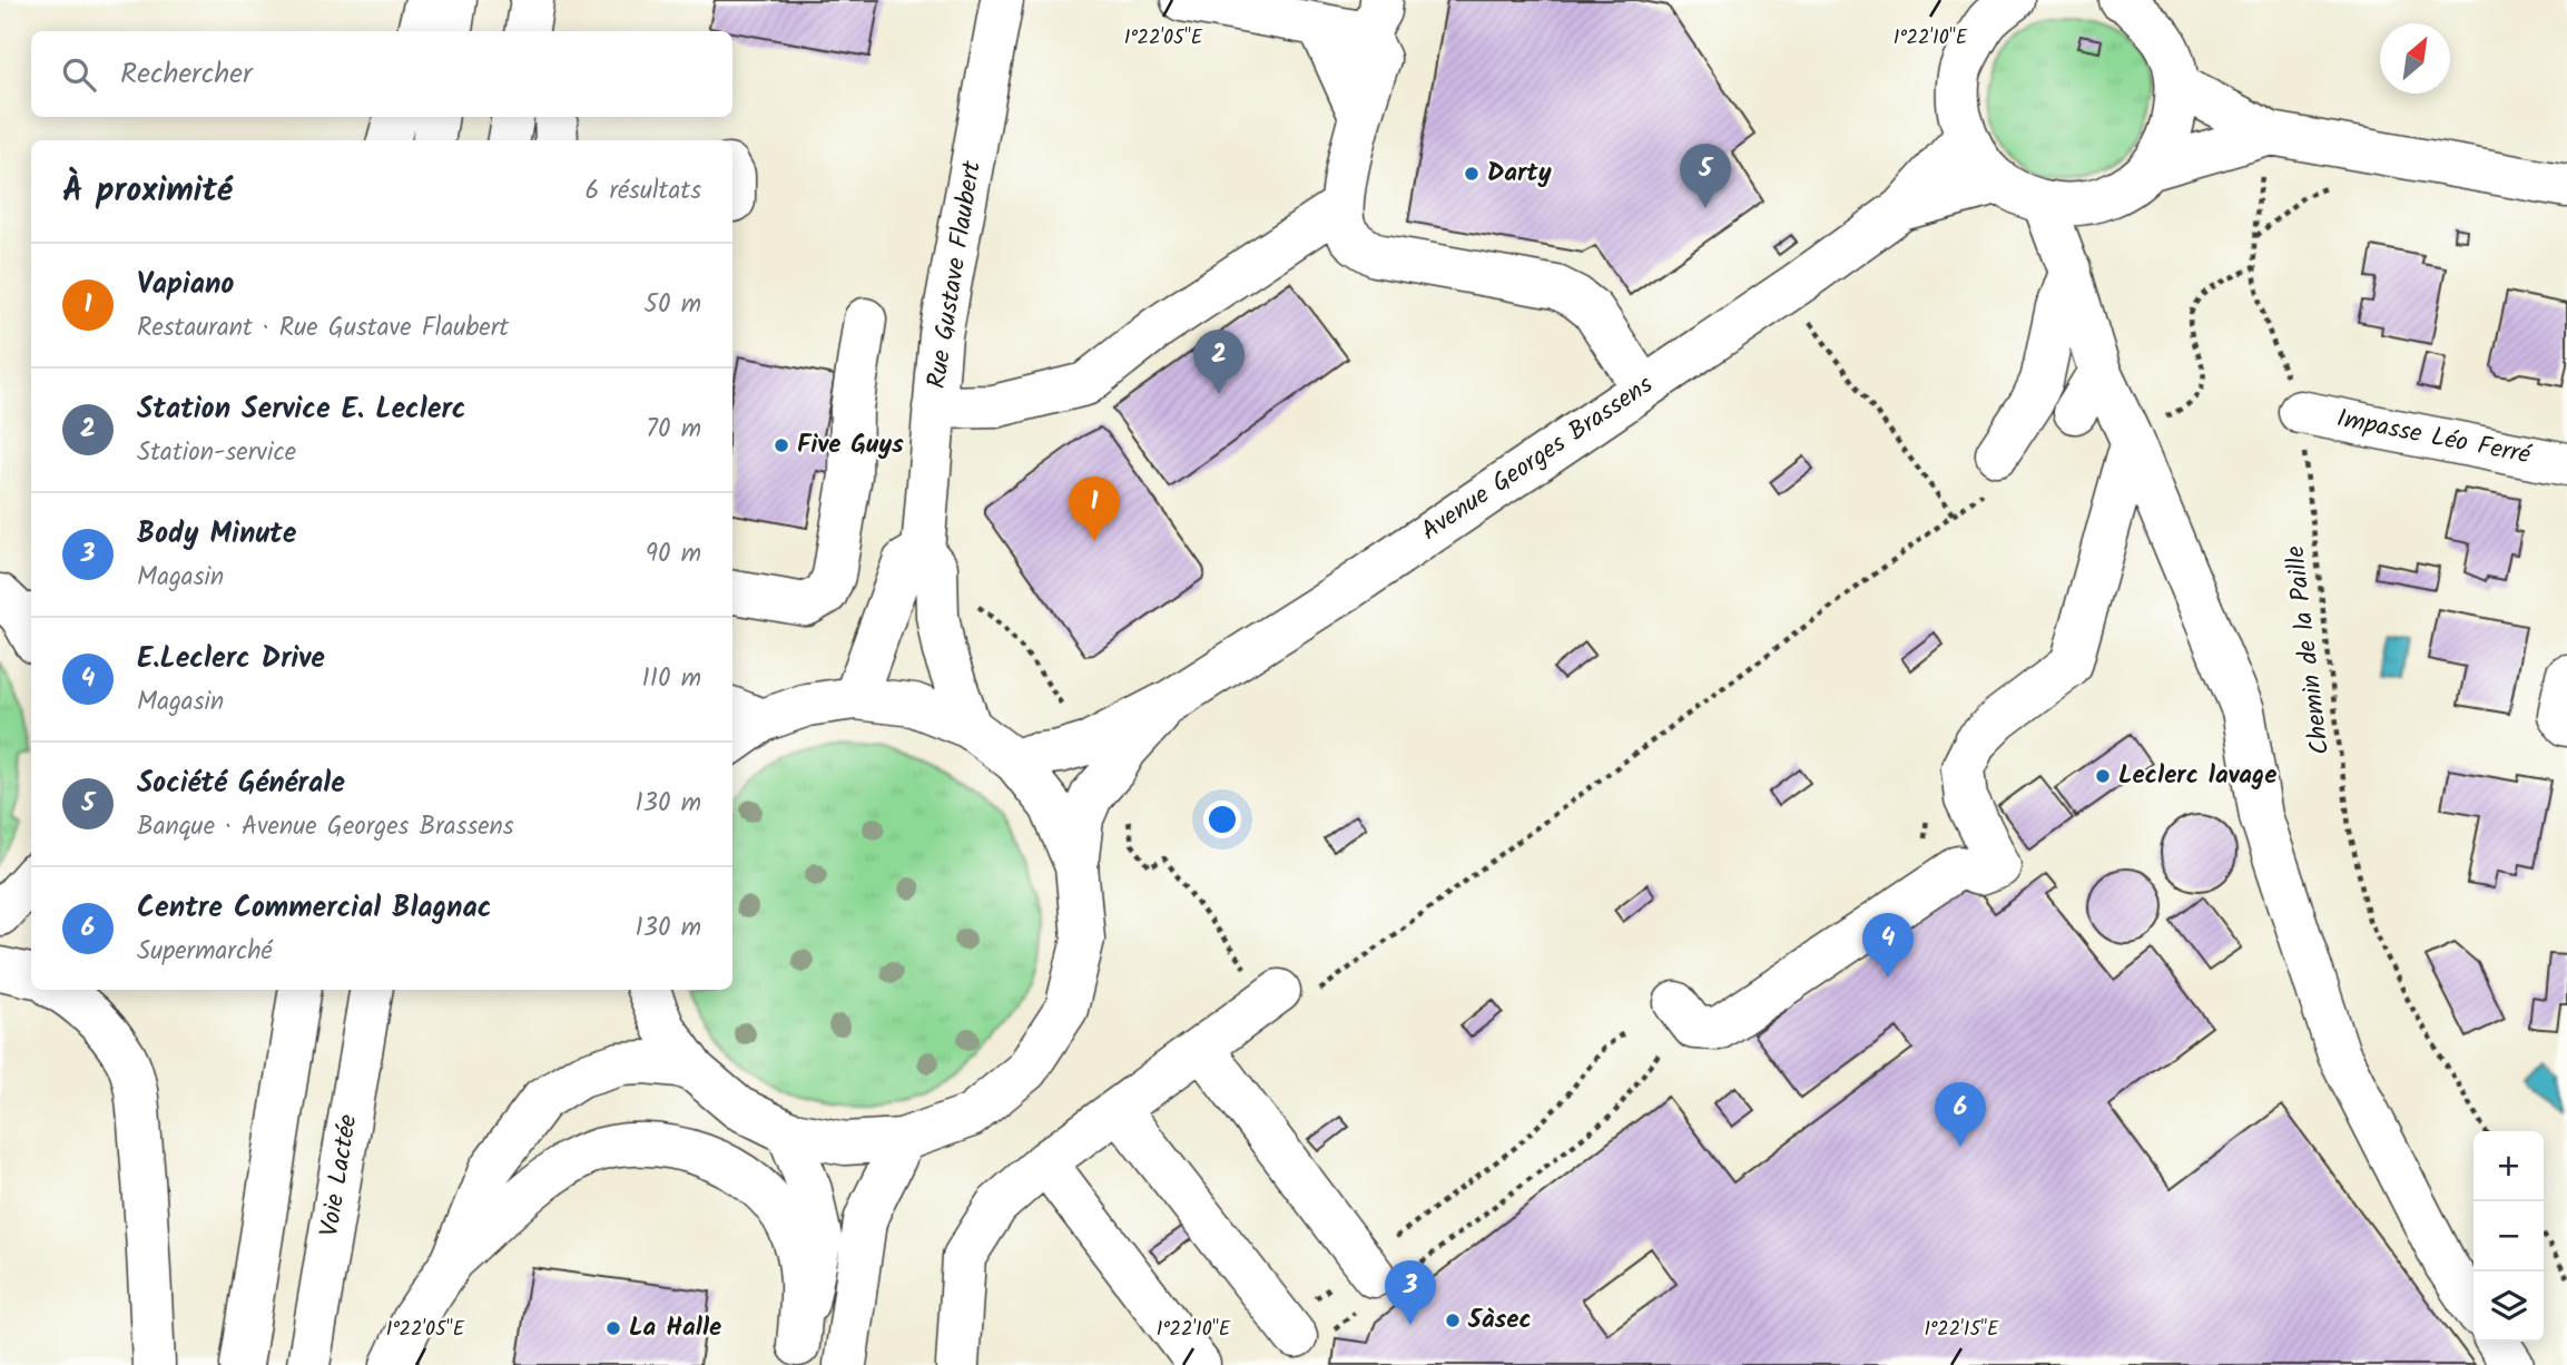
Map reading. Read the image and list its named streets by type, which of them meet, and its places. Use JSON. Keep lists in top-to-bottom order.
{
  "streets": {
    "main road": [
      "Rue Gustave Flaubert",
      "Impasse Léo Ferré",
      "Avenue Georges Brassens",
      "Voie Lactée"
    ],
    "path": ["Chemin de la Paille"]
  },
  "crossings": [
    ["Impasse Léo Ferré", "Chemin de la Paille"]
  ],
  "places": [
    "Darty",
    "Five Guys",
    "Leclerc lavage",
    "5àsec",
    "La Halle"
  ],
  "north": "top right",
  "page": {
    "search": "Rechercher",
    "heading": ["À proximité", "6 résultats"],
    "pins": [
      "5",
      "2",
      "1",
      "4",
      "6",
      "3"
    ],
    "list": [
      {
        "mark": "1",
        "name": "Vapiano",
        "note": "Restaurant · Rue Gustave Flaubert",
        "value": "50 m"
      },
      {
        "mark": "2",
        "name": "Station Service E. Leclerc",
        "note": "Station-service",
        "value": "70 m"
      },
      {
        "mark": "3",
        "name": "Body Minute",
        "note": "Magasin",
        "value": "90 m"
      },
      {
        "mark": "4",
        "name": "E.Leclerc Drive",
        "note": "Magasin",
        "value": "110 m"
      },
      {
        "mark": "5",
        "name": "Société Générale",
        "note": "Banque · Avenue Georges Brassens",
        "value": "130 m"
      },
      {
        "mark": "6",
        "name": "Centre Commercial Blagnac",
        "note": "Supermarché",
        "value": "130 m"
      }
    ],
    "map_buttons": ["+", "−"]
  },
  "coordinates": ["1°22'05\"E", "1°22'10\"E", "1°22'15\"E"]
}
